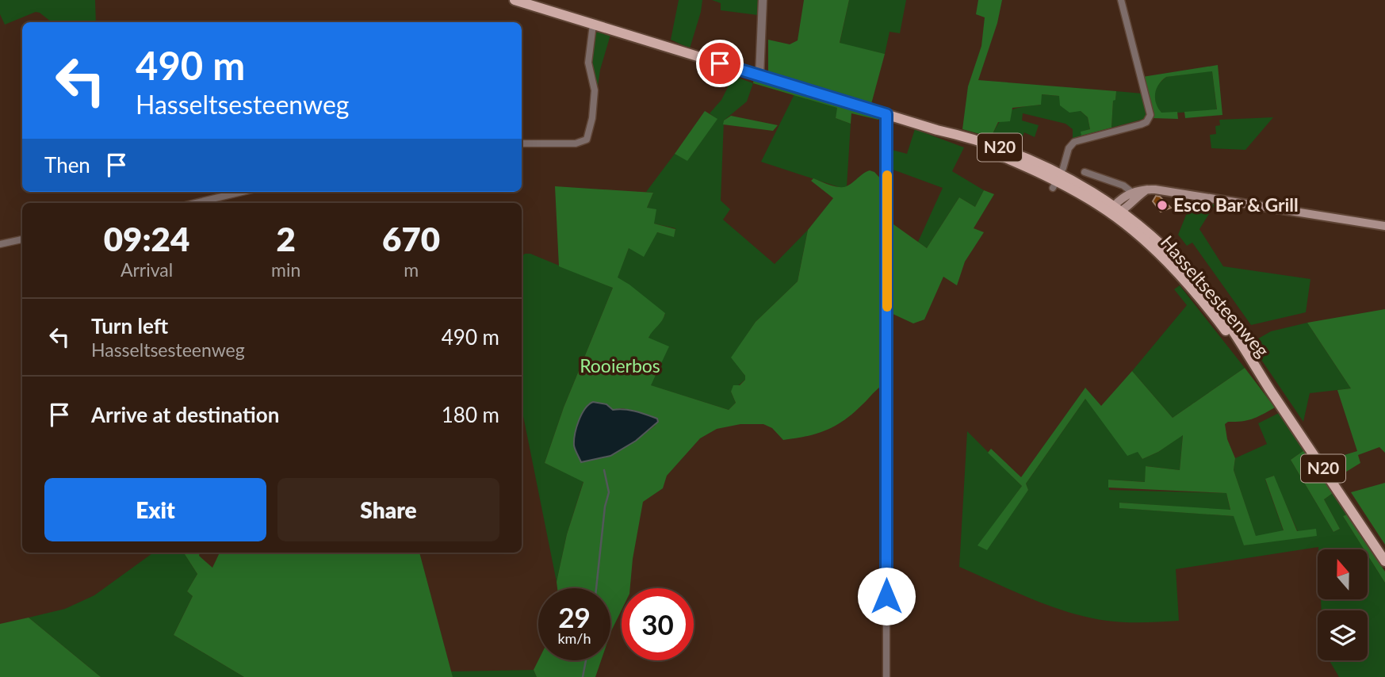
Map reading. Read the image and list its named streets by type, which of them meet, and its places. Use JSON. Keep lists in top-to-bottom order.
{
  "streets": {
    "main road": ["N20", "Hasseltsesteenweg"]
  },
  "parks": ["Rooierbos"],
  "places": ["Esco Bar & Grill"],
  "north": "top",
  "page": {
    "turn": ["490 m", "Hasseltsesteenweg"],
    "then": "Then",
    "eta": [
      "09:24",
      "Arrival",
      "2",
      "min",
      "670",
      "m"
    ],
    "list": [
      {
        "name": "Turn left",
        "note": "Hasseltsesteenweg",
        "value": "490 m"
      },
      {
        "name": "Arrive at destination",
        "value": "180 m"
      }
    ],
    "buttons": ["Exit", "Share"],
    "speed": "29 km/h",
    "limit": "30"
  }
}
